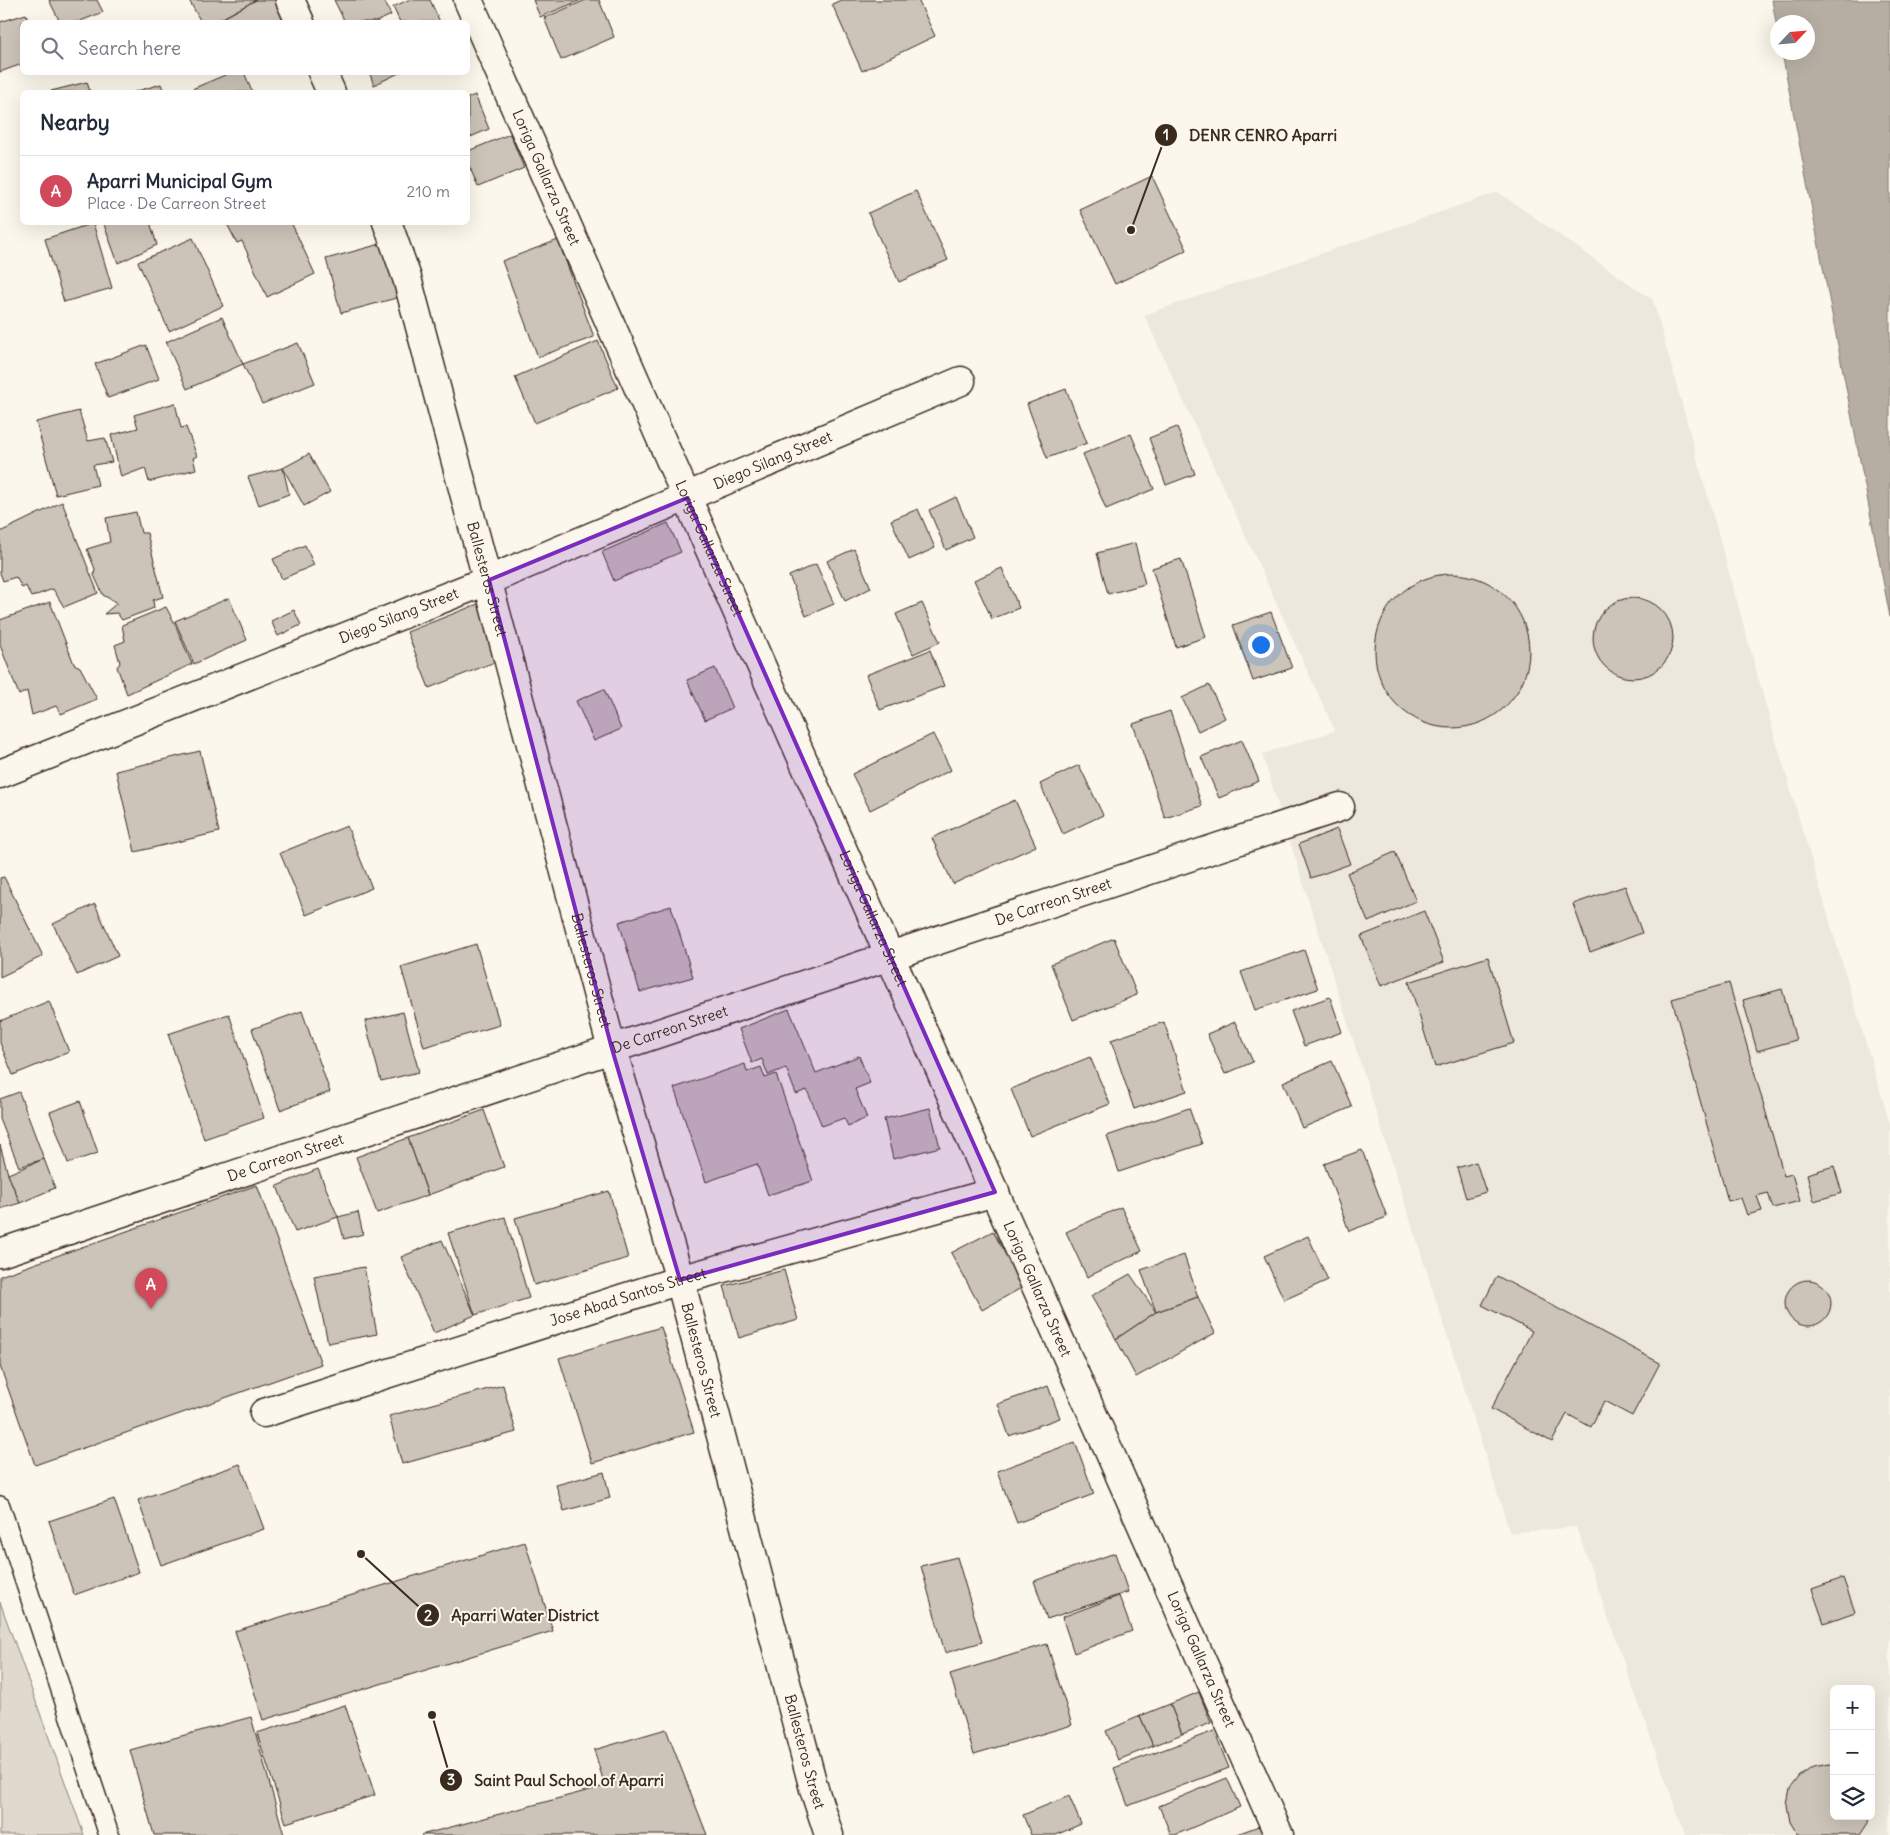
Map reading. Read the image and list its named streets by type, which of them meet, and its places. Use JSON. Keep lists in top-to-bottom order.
{
  "streets": {
    "street": [
      "Loriga Gallarza Street",
      "Diego Silang Street",
      "Ballesteros Street",
      "De Carreon Street",
      "Jose Abad Santos Street"
    ]
  },
  "crossings": [
    ["Loriga Gallarza Street", "Diego Silang Street"],
    ["Loriga Gallarza Street", "De Carreon Street"],
    ["Loriga Gallarza Street", "Jose Abad Santos Street"],
    ["Diego Silang Street", "Ballesteros Street"],
    ["Ballesteros Street", "De Carreon Street"],
    ["Ballesteros Street", "Jose Abad Santos Street"]
  ],
  "places": ["DENR CENRO Aparri", "Aparri Water District", "Saint Paul School of Aparri"],
  "north": "top right",
  "page": {
    "search": "Search here",
    "heading": "Nearby",
    "list": [
      {
        "mark": "A",
        "name": "Aparri Municipal Gym",
        "note": "Place · De Carreon Street",
        "value": "210 m"
      }
    ],
    "pins": "A",
    "map_buttons": ["+", "−"]
  }
}
